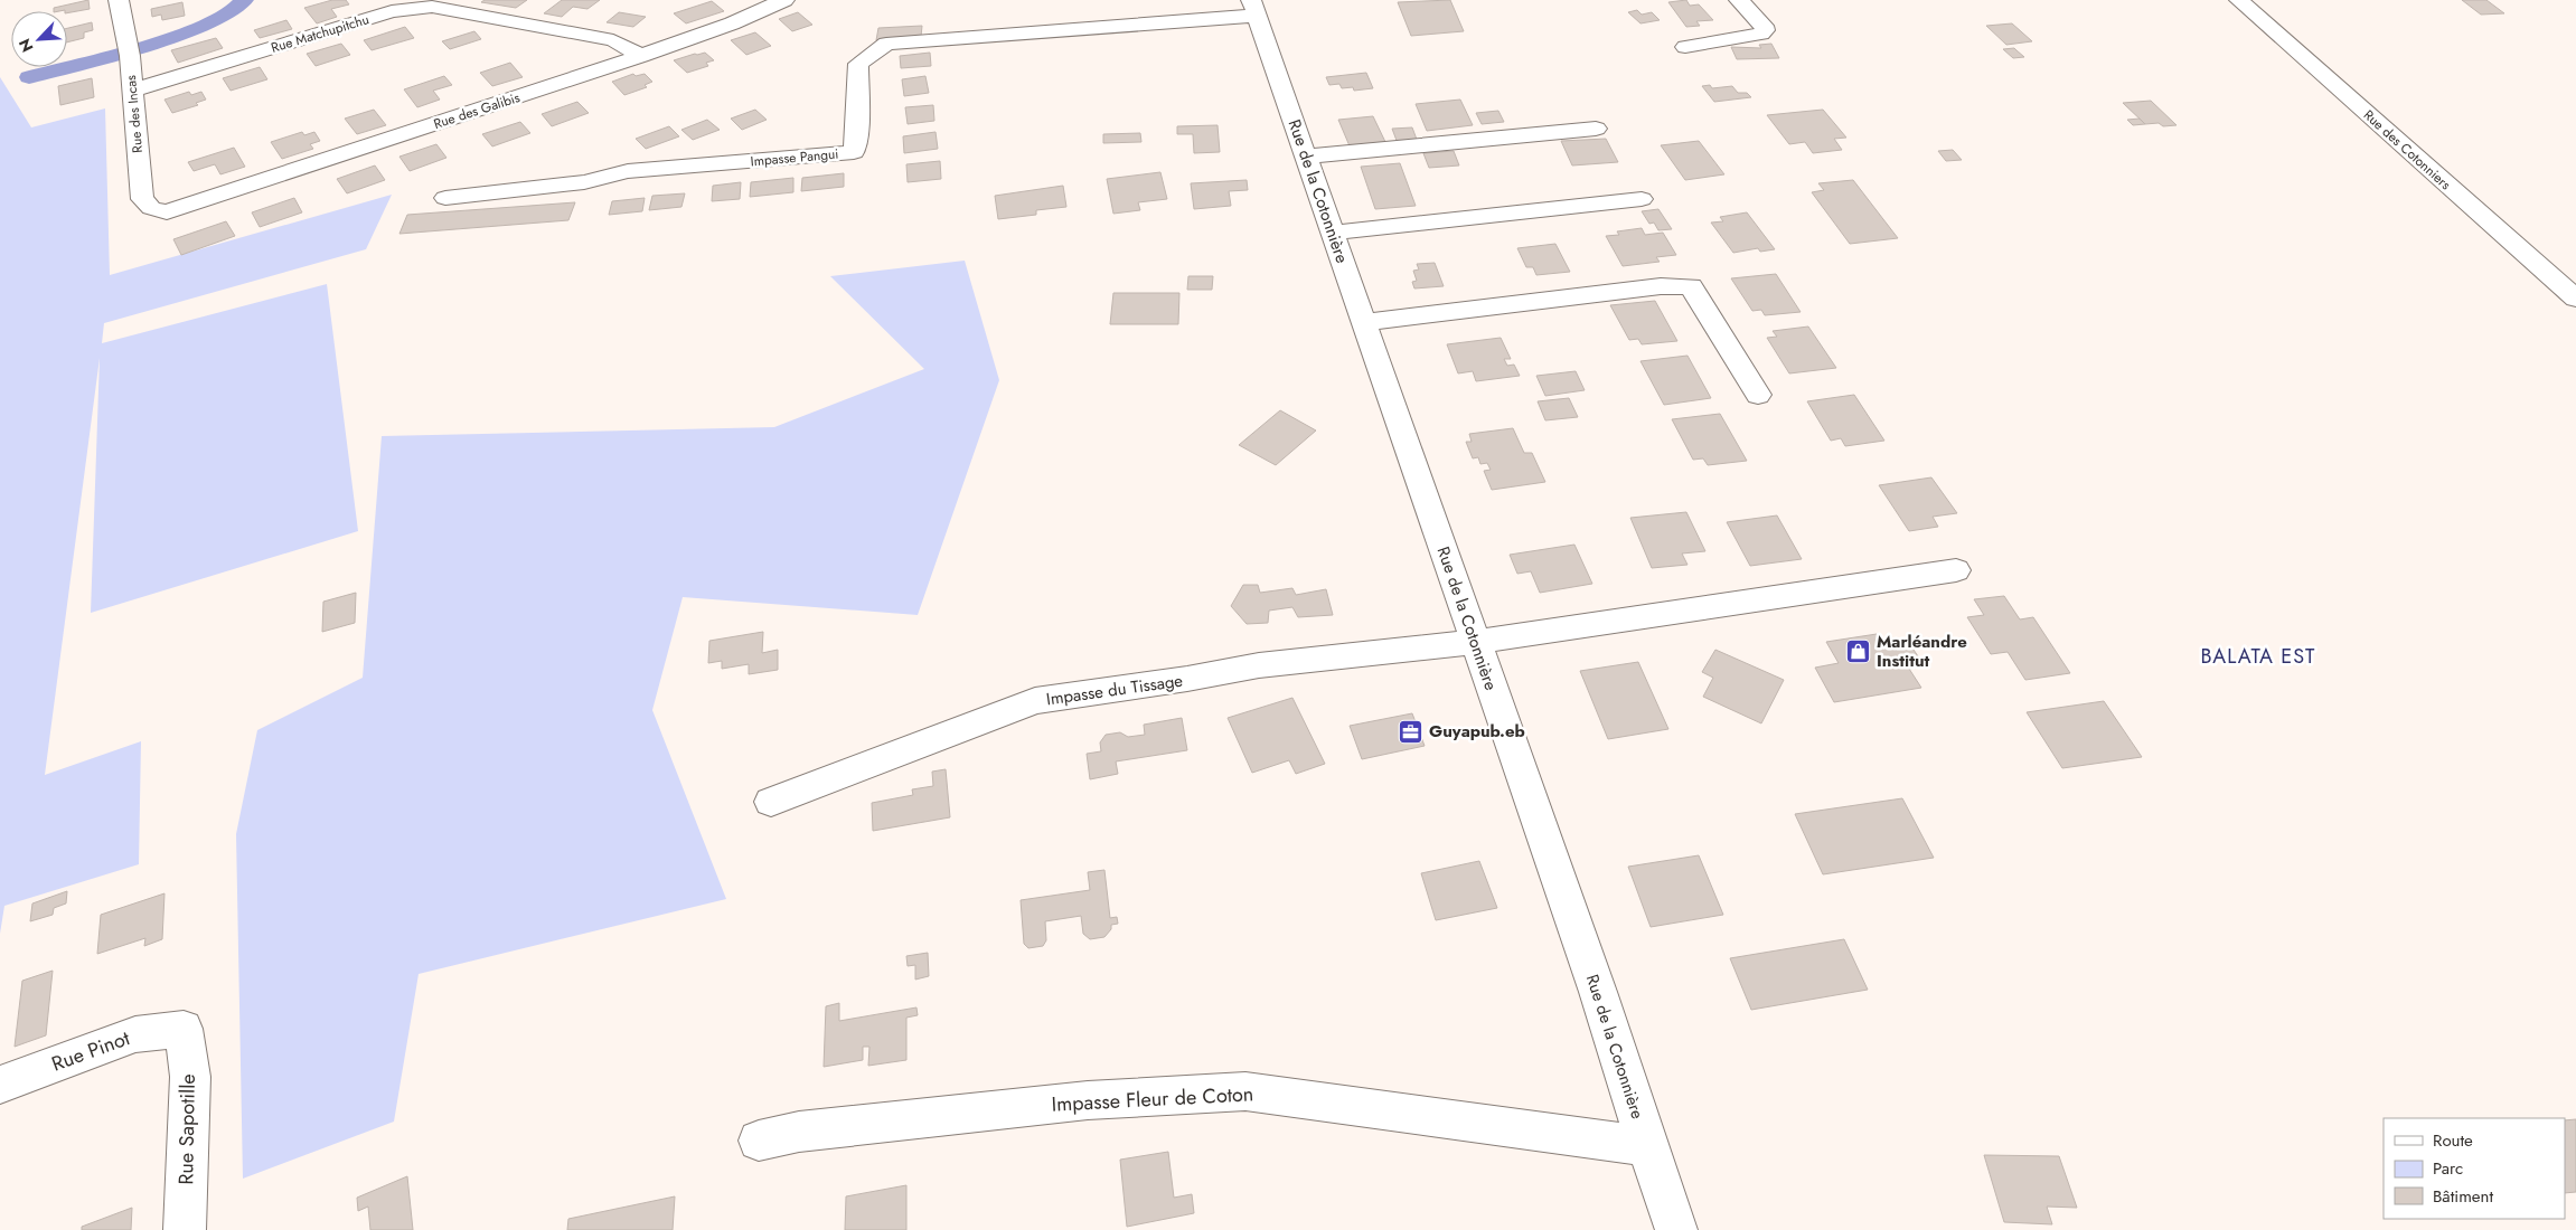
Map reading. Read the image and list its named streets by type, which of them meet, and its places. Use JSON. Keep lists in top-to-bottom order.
{
  "streets": {
    "street": [
      "Rue Matchupitchu",
      "Rue des Galibis",
      "Rue des Incas",
      "Rue des Cotonniers",
      "Impasse Pangui",
      "Rue de la Cotonnière",
      "Impasse du Tissage",
      "Rue Pinot",
      "Impasse Fleur de Coton",
      "Rue Sapotille"
    ]
  },
  "crossings": [
    ["Rue Matchupitchu", "Rue des Galibis"],
    ["Rue Matchupitchu", "Rue des Incas"],
    ["Rue des Galibis", "Rue des Incas"],
    ["Impasse Pangui", "Rue de la Cotonnière"],
    ["Rue de la Cotonnière", "Impasse du Tissage"],
    ["Rue de la Cotonnière", "Impasse Fleur de Coton"],
    ["Rue Pinot", "Rue Sapotille"]
  ],
  "districts": ["BALATA EST"],
  "places": {
    "shop": ["Marléandre Institut"],
    "office": ["Guyapub.eb"]
  },
  "legend": ["Route", "Parc", "Bâtiment"],
  "north": "bottom left"
}
